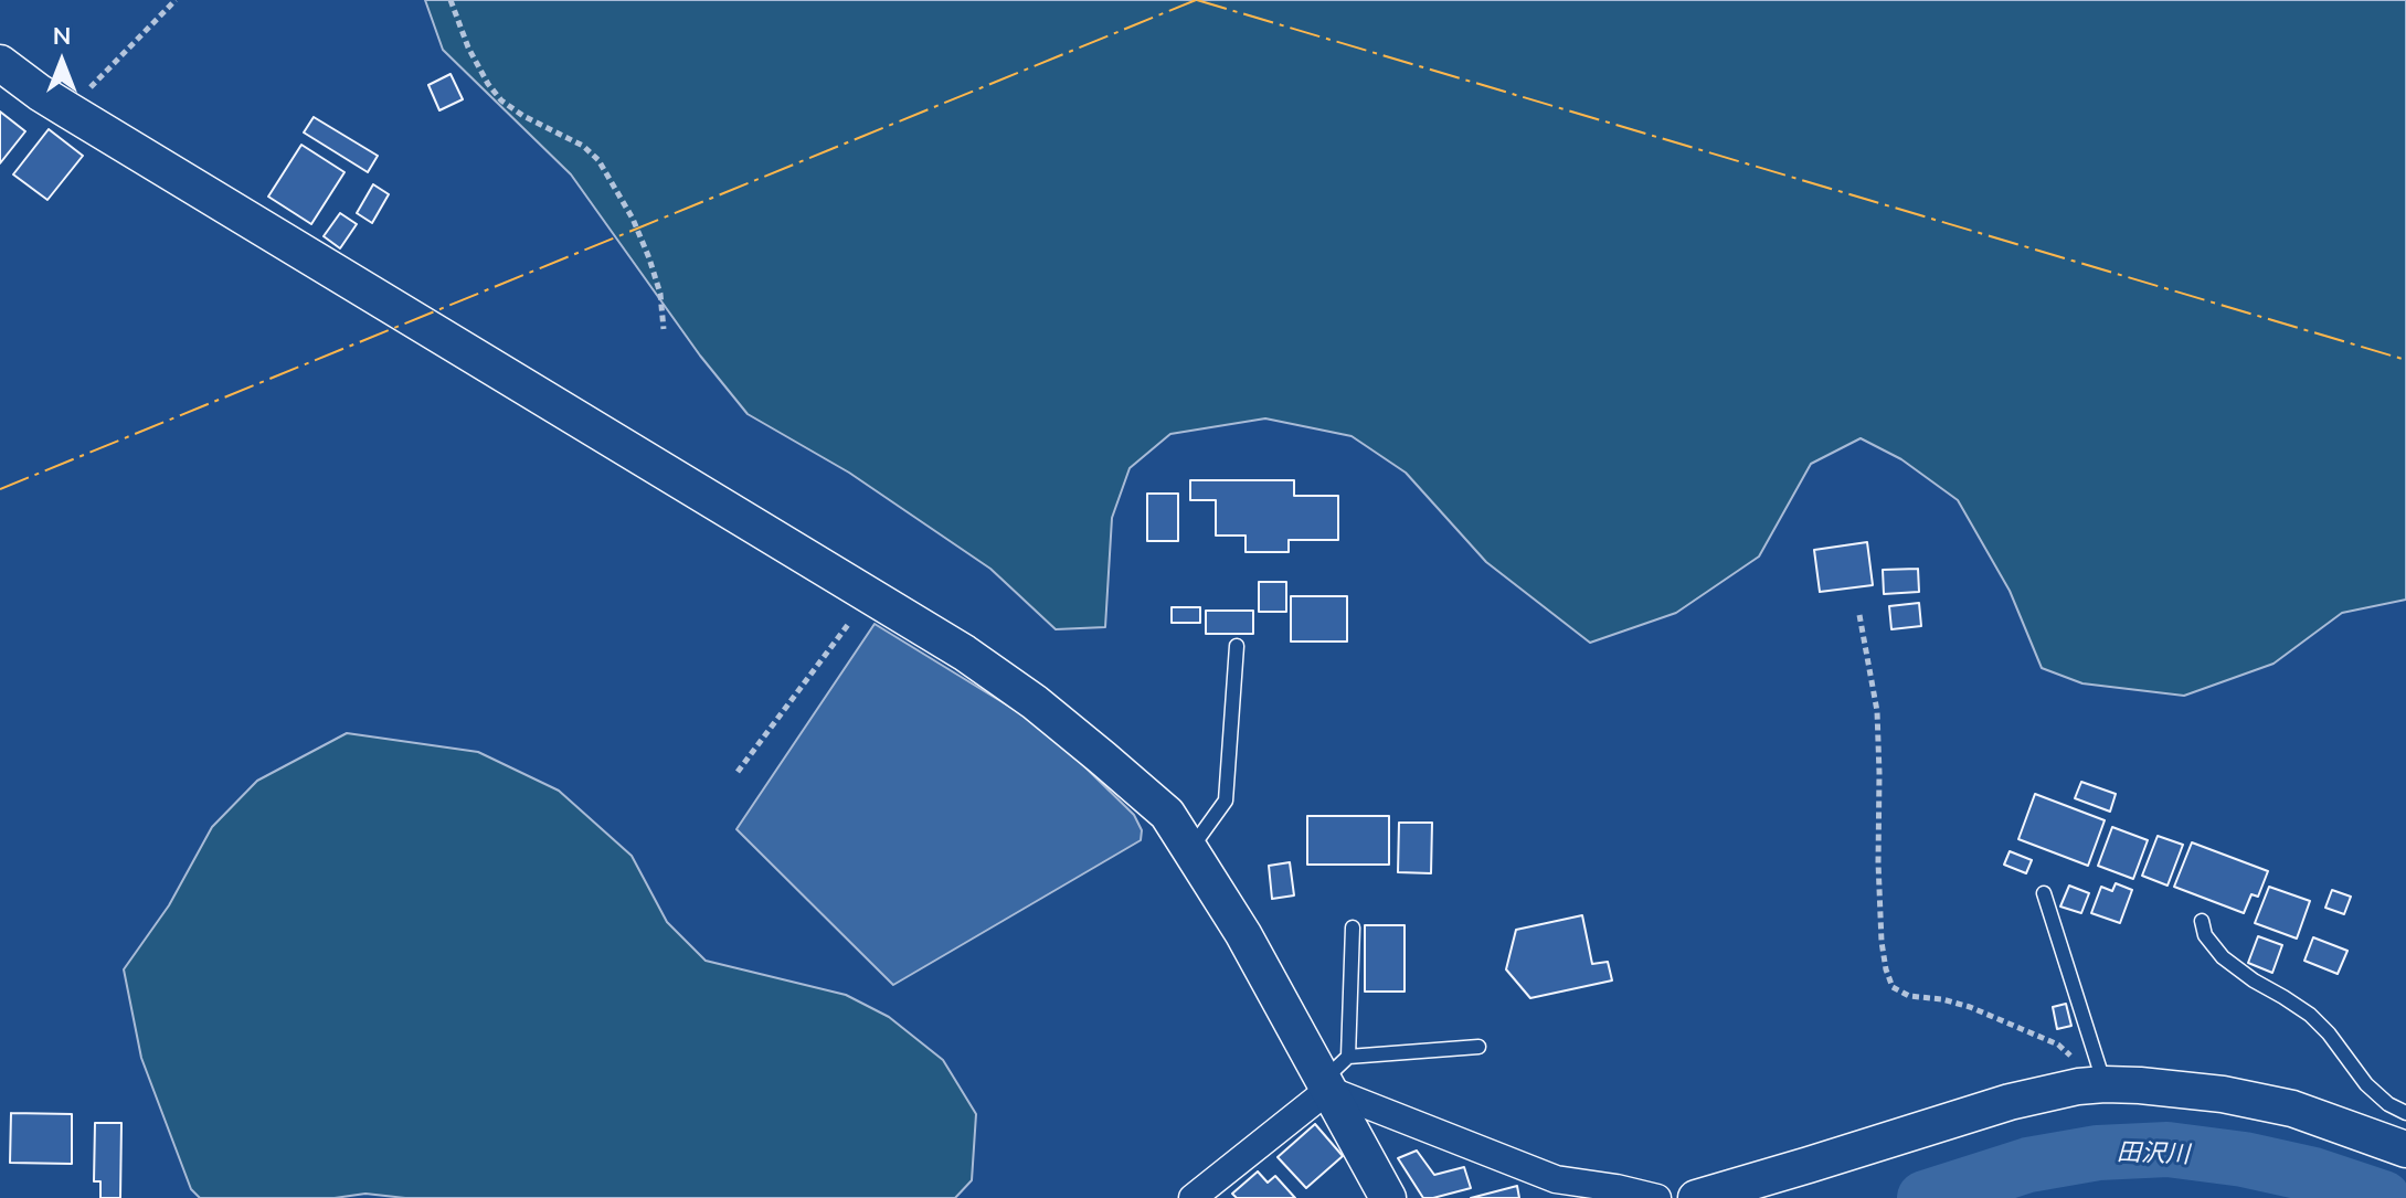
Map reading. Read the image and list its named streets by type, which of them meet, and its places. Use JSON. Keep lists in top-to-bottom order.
{
  "water": ["田沢川"],
  "north": "top"
}
